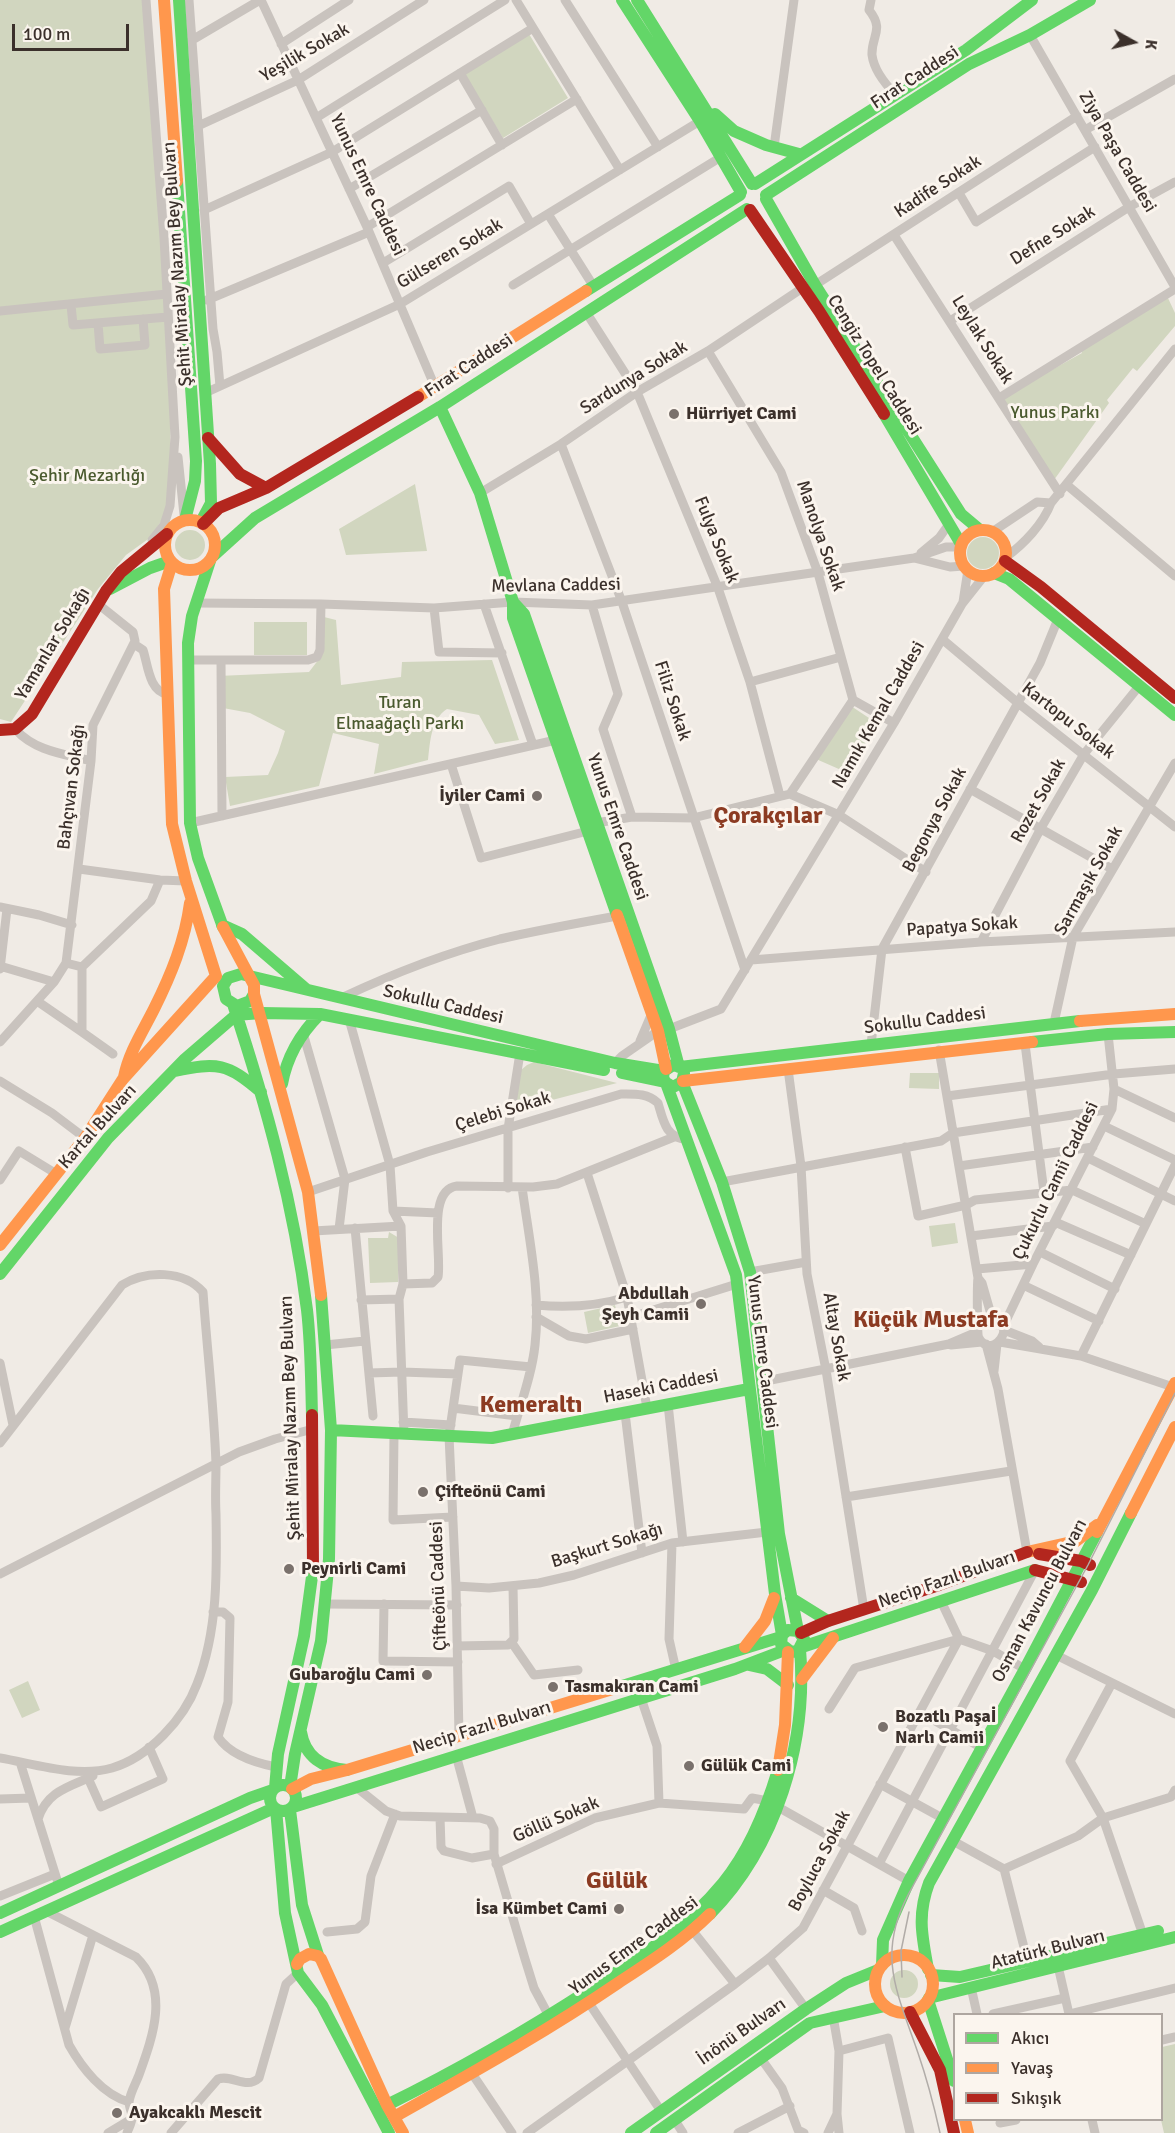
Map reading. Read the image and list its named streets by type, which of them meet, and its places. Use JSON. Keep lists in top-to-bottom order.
{
  "streets": {
    "main road": [
      "Fırat Caddesi",
      "Yunus Emre Caddesi",
      "Şehit Miralay Nazım Bey Bulvarı",
      "Cengiz Topel Caddesi",
      "Yamanlar Sokağı",
      "Sokullu Caddesi",
      "Kartal Bulvarı",
      "Haseki Caddesi",
      "Necip Fazıl Bulvarı",
      "Osman Kavuncu Bulvarı",
      "Atatürk Bulvarı",
      "İnönü Bulvarı"
    ],
    "street": [
      "Yeşilik Sokak",
      "Ziya Paşa Caddesi",
      "Kadife Sokak",
      "Defne Sokak",
      "Gülseren Sokak",
      "Leylak Sokak",
      "Sardunya Sokak",
      "Manolya Sokak",
      "Fulya Sokak",
      "Mevlana Caddesi",
      "Filiz Sokak",
      "Namık Kemal Caddesi",
      "Kartopu Sokak",
      "Bahçıvan Sokağı",
      "Rozet Sokak",
      "Begonya Sokak",
      "Sarmaşık Sokak",
      "Papatya Sokak",
      "Çelebi Sokak",
      "Çukurlu Camii Caddesi",
      "Altay Sokak",
      "Başkurt Sokağı",
      "Çifteönü Caddesi",
      "Göllü Sokak",
      "Boyluca Sokak"
    ]
  },
  "crossings": [
    ["Yeşilik Sokak", "Yunus Emre Caddesi"],
    ["Fırat Caddesi", "Ziya Paşa Caddesi"],
    ["Fırat Caddesi", "Yunus Emre Caddesi"],
    ["Fırat Caddesi", "Şehit Miralay Nazım Bey Bulvarı"],
    ["Fırat Caddesi", "Cengiz Topel Caddesi"],
    ["Fırat Caddesi", "Fulya Sokak"],
    ["Fırat Caddesi", "Yamanlar Sokağı"],
    ["Ziya Paşa Caddesi", "Kadife Sokak"],
    ["Ziya Paşa Caddesi", "Defne Sokak"],
    ["Yunus Emre Caddesi", "Gülseren Sokak"],
    ["Yunus Emre Caddesi", "Sardunya Sokak"],
    ["Yunus Emre Caddesi", "Mevlana Caddesi"],
    ["Yunus Emre Caddesi", "Namık Kemal Caddesi"],
    ["Yunus Emre Caddesi", "Sokullu Caddesi"],
    ["Yunus Emre Caddesi", "Çelebi Sokak"],
    ["Yunus Emre Caddesi", "Haseki Caddesi"],
    ["Yunus Emre Caddesi", "Başkurt Sokağı"],
    ["Yunus Emre Caddesi", "Necip Fazıl Bulvarı"],
    ["Yunus Emre Caddesi", "Göllü Sokak"],
    ["Kadife Sokak", "Leylak Sokak"],
    ["Kadife Sokak", "Cengiz Topel Caddesi"],
    ["Kadife Sokak", "Sardunya Sokak"],
    ["Defne Sokak", "Leylak Sokak"],
    ["Gülseren Sokak", "Şehit Miralay Nazım Bey Bulvarı"],
    ["Şehit Miralay Nazım Bey Bulvarı", "Yamanlar Sokağı"],
    ["Şehit Miralay Nazım Bey Bulvarı", "Sokullu Caddesi"],
    ["Şehit Miralay Nazım Bey Bulvarı", "Çelebi Sokak"],
    ["Şehit Miralay Nazım Bey Bulvarı", "Kartal Bulvarı"],
    ["Şehit Miralay Nazım Bey Bulvarı", "Haseki Caddesi"],
    ["Şehit Miralay Nazım Bey Bulvarı", "Necip Fazıl Bulvarı"],
    ["Cengiz Topel Caddesi", "Sardunya Sokak"],
    ["Cengiz Topel Caddesi", "Mevlana Caddesi"],
    ["Cengiz Topel Caddesi", "Namık Kemal Caddesi"],
    ["Sardunya Sokak", "Manolya Sokak"],
    ["Sardunya Sokak", "Fulya Sokak"],
    ["Sardunya Sokak", "Filiz Sokak"],
    ["Manolya Sokak", "Mevlana Caddesi"],
    ["Fulya Sokak", "Mevlana Caddesi"],
    ["Mevlana Caddesi", "Filiz Sokak"],
    ["Mevlana Caddesi", "Namık Kemal Caddesi"],
    ["Filiz Sokak", "Namık Kemal Caddesi"],
    ["Namık Kemal Caddesi", "Kartopu Sokak"],
    ["Namık Kemal Caddesi", "Papatya Sokak"],
    ["Namık Kemal Caddesi", "Sokullu Caddesi"],
    ["Kartopu Sokak", "Rozet Sokak"],
    ["Kartopu Sokak", "Begonya Sokak"],
    ["Kartopu Sokak", "Sarmaşık Sokak"],
    ["Rozet Sokak", "Papatya Sokak"],
    ["Begonya Sokak", "Papatya Sokak"],
    ["Begonya Sokak", "Sokullu Caddesi"],
    ["Sarmaşık Sokak", "Papatya Sokak"],
    ["Sarmaşık Sokak", "Sokullu Caddesi"],
    ["Sokullu Caddesi", "Kartal Bulvarı"],
    ["Sokullu Caddesi", "Çukurlu Camii Caddesi"],
    ["Sokullu Caddesi", "Altay Sokak"],
    ["Altay Sokak", "Necip Fazıl Bulvarı"],
    ["Haseki Caddesi", "Çifteönü Caddesi"],
    ["Başkurt Sokağı", "Çifteönü Caddesi"],
    ["Necip Fazıl Bulvarı", "Çifteönü Caddesi"],
    ["Necip Fazıl Bulvarı", "Osman Kavuncu Bulvarı"],
    ["Osman Kavuncu Bulvarı", "Atatürk Bulvarı"],
    ["Osman Kavuncu Bulvarı", "İnönü Bulvarı"],
    ["Atatürk Bulvarı", "İnönü Bulvarı"]
  ],
  "districts": [
    "Çorakçılar",
    "Küçük Mustafa",
    "Kemeraltı",
    "Gülük"
  ],
  "parks": ["Yunus Parkı", "Şehir Mezarlığı", "Turan Elmaağaçlı Parkı"],
  "places": [
    "Hürriyet Cami",
    "İyiler Cami",
    "Abdullah Şeyh Camii",
    "Çifteönü Cami",
    "Peynirli Cami",
    "Gubaroğlu Cami",
    "Tasmakıran Cami",
    "Bozatlı Paşaİ Narlı Camii",
    "Gülük Cami",
    "İsa Kümbet Cami",
    "Ayakcaklı Mescit"
  ],
  "legend": ["Akıcı", "Yavaş", "Sıkışık"],
  "scale_bar": "100 m",
  "north": "right"
}
